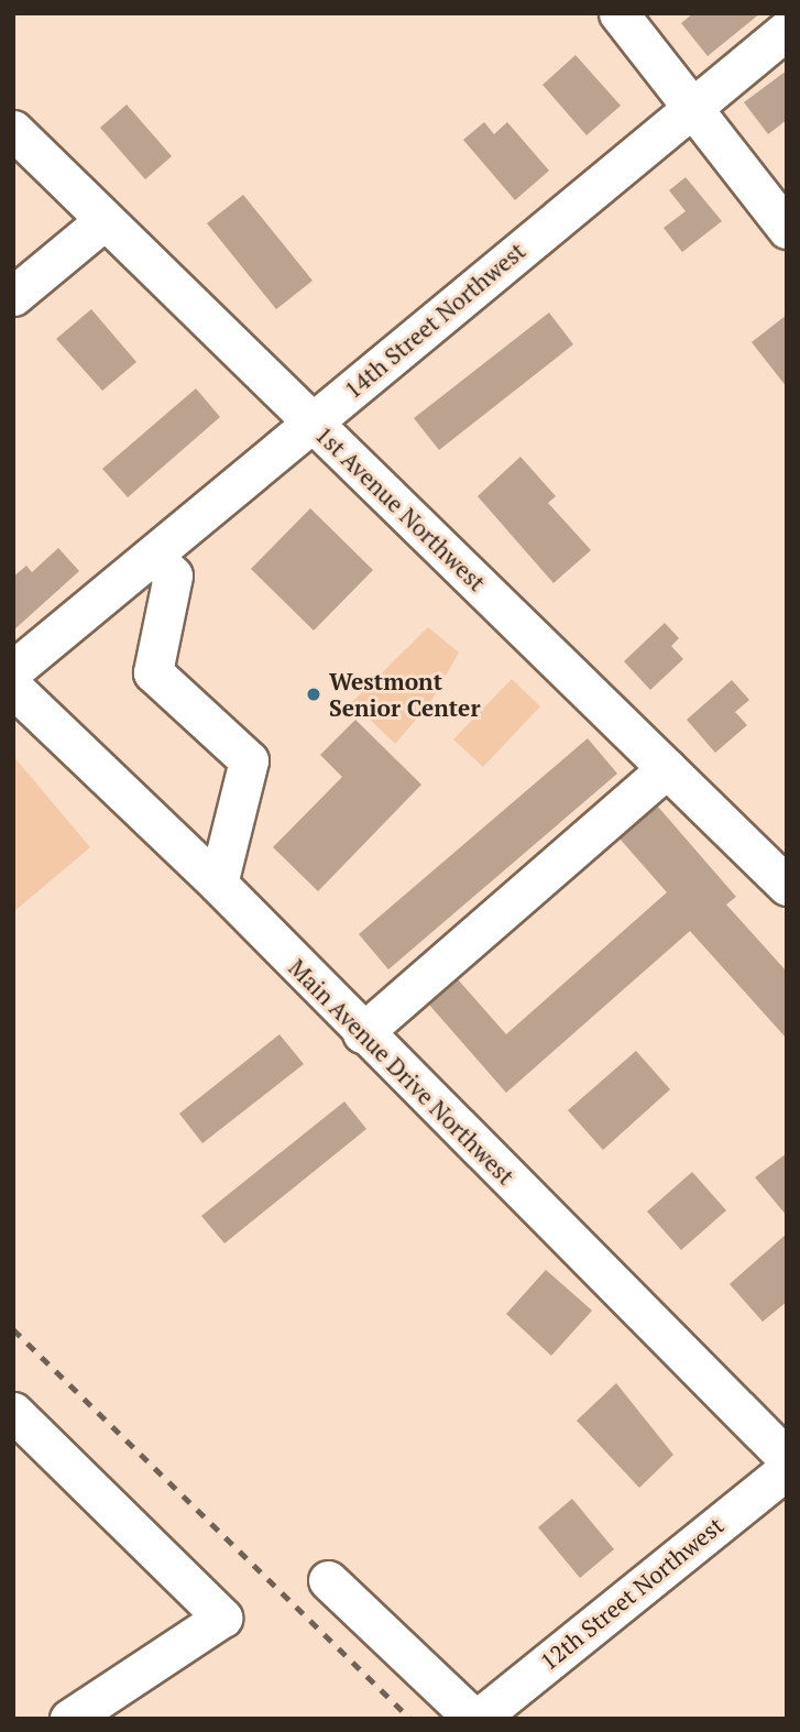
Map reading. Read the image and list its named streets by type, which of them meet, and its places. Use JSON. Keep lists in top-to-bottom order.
{
  "streets": {
    "street": [
      "14th Street Northwest",
      "1st Avenue Northwest",
      "Main Avenue Drive Northwest",
      "12th Street Northwest"
    ]
  },
  "crossings": [
    ["14th Street Northwest", "1st Avenue Northwest"]
  ],
  "places": ["Westmont Senior Center"]
}
